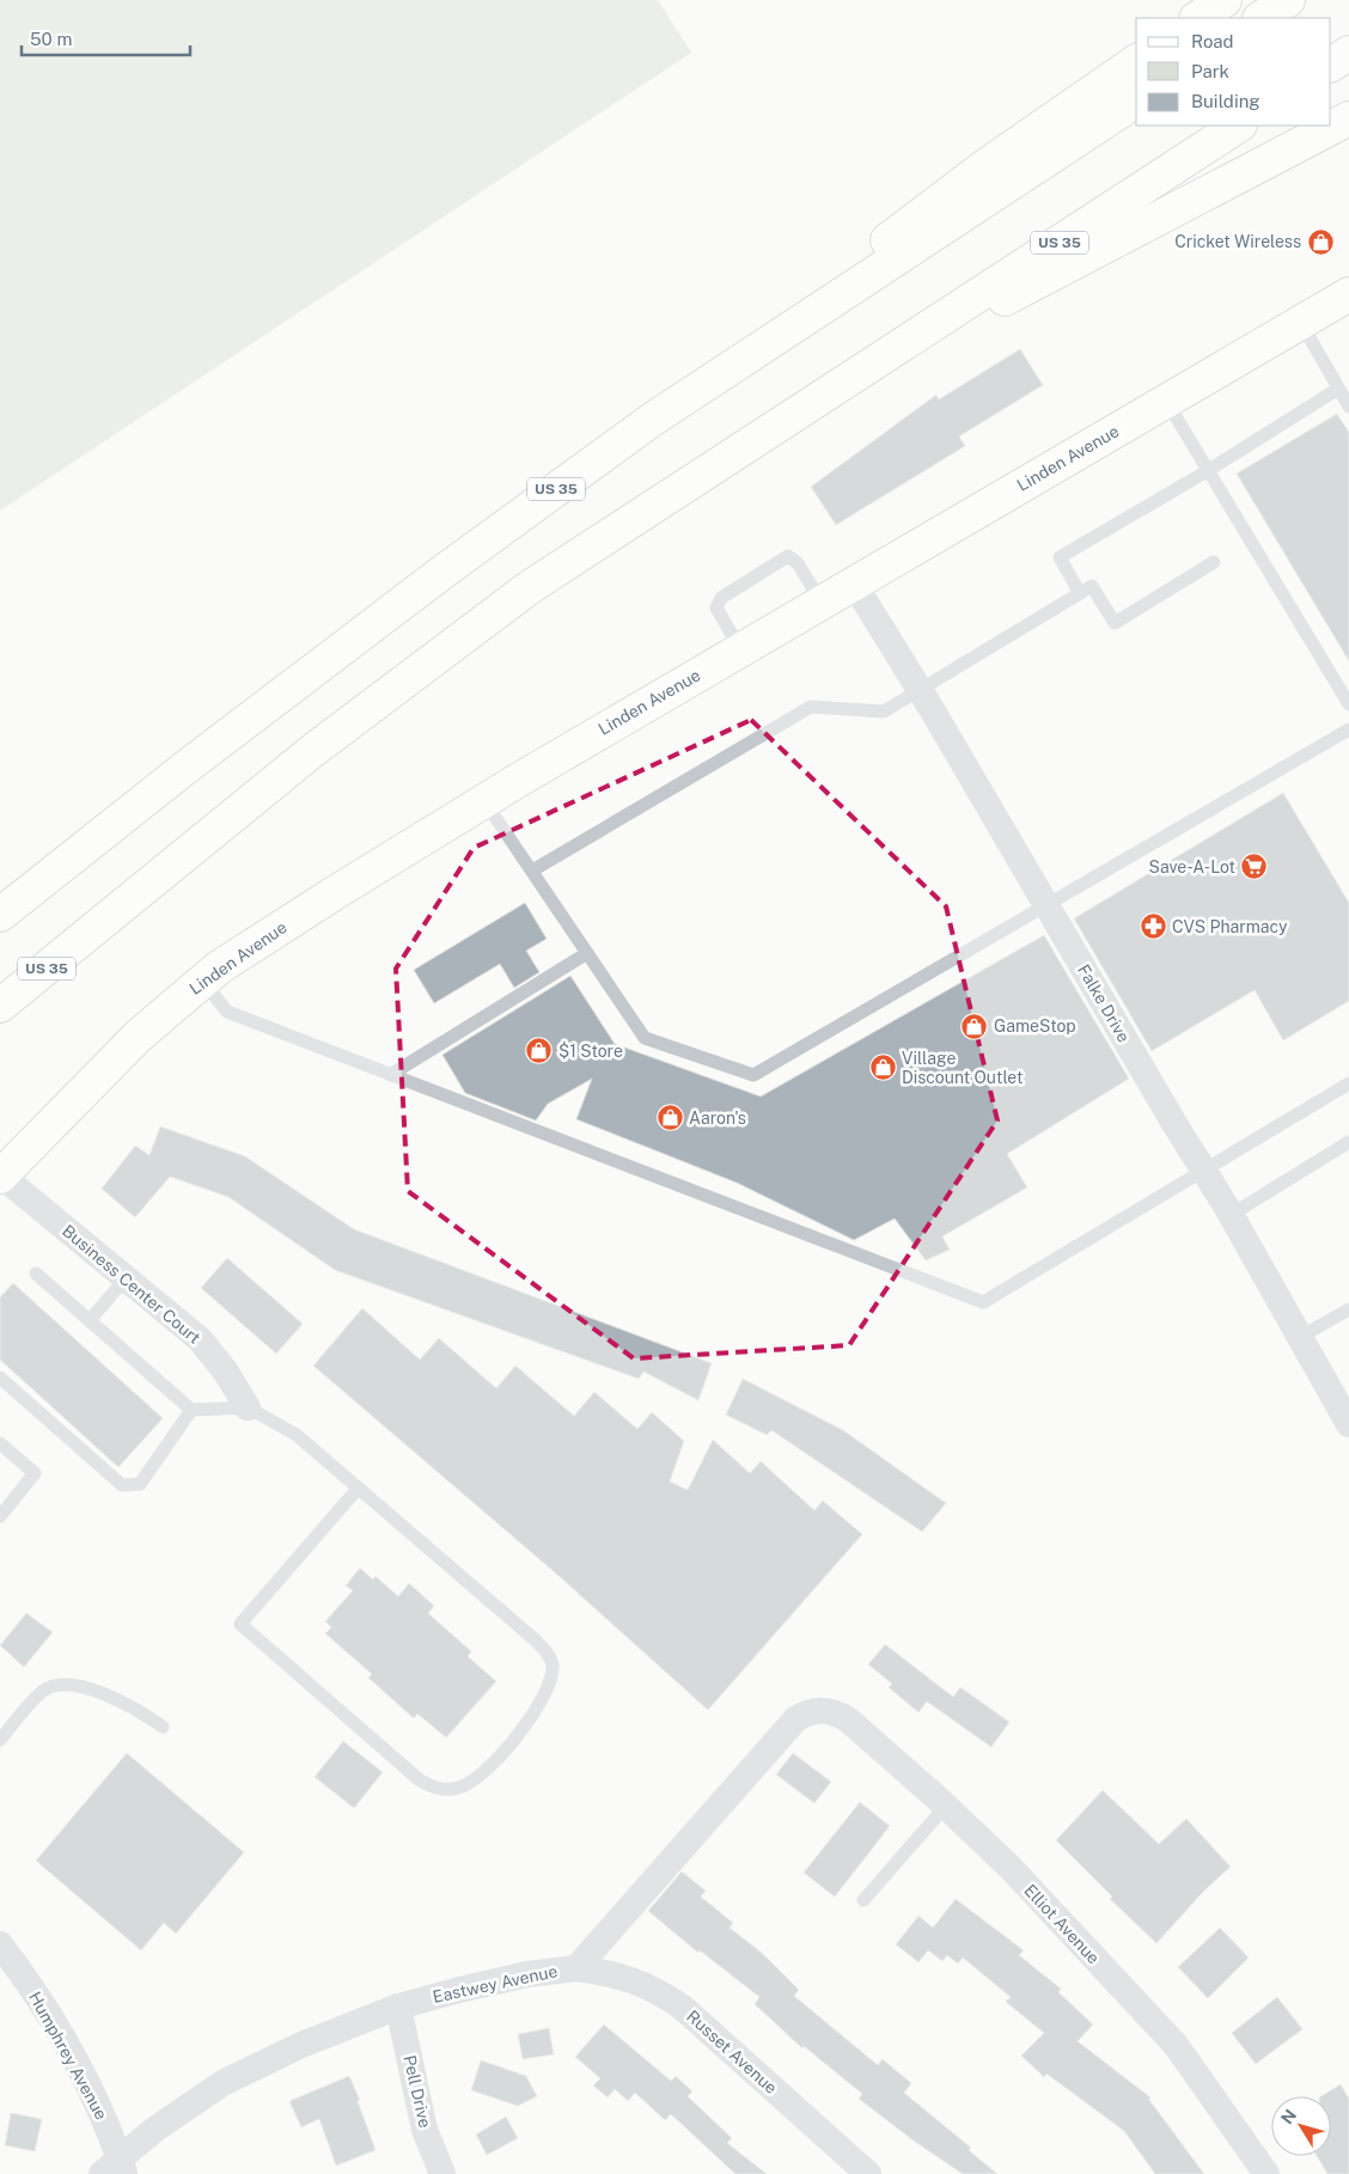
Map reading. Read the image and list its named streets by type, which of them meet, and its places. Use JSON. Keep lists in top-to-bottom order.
{
  "streets": {
    "main road": ["US 35", "Linden Avenue"],
    "street": [
      "Falke Drive",
      "Business Center Court",
      "Elliot Avenue",
      "Eastwey Avenue",
      "Russet Avenue",
      "Humphrey Avenue",
      "Pell Drive"
    ]
  },
  "crossings": [
    ["Linden Avenue", "Falke Drive"],
    ["Linden Avenue", "Business Center Court"],
    ["Elliot Avenue", "Eastwey Avenue"],
    ["Eastwey Avenue", "Russet Avenue"],
    ["Eastwey Avenue", "Humphrey Avenue"],
    ["Eastwey Avenue", "Pell Drive"]
  ],
  "places": {
    "shop": [
      "Cricket Wireless",
      "GameStop",
      "$1 Store",
      "Village Discount Outlet",
      "Aaron's"
    ],
    "supermarket": ["Save-A-Lot"],
    "pharmacy": ["CVS Pharmacy"]
  },
  "legend": ["Road", "Park", "Building"],
  "scale_bar": "50 m",
  "north": "top left"
}
